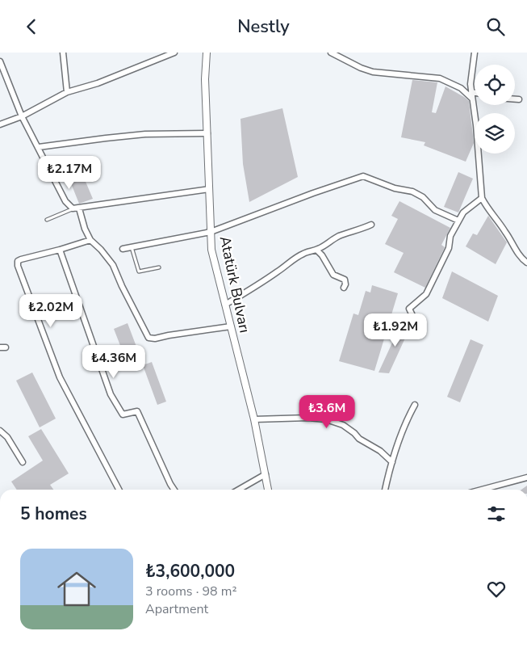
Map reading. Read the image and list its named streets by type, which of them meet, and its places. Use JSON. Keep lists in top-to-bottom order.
{
  "streets": {
    "street": ["Atatürk Bulvarı"]
  },
  "page": {
    "header": "Nestly",
    "price": [
      "₺2.17M",
      "₺2.02M",
      "₺1.92M",
      "₺4.36M",
      "₺3.6M"
    ],
    "heading": "5 homes",
    "list": [
      {
        "name": "₺3,600,000",
        "note": "3 rooms · 98 m² · Apartment"
      }
    ]
  }
}
